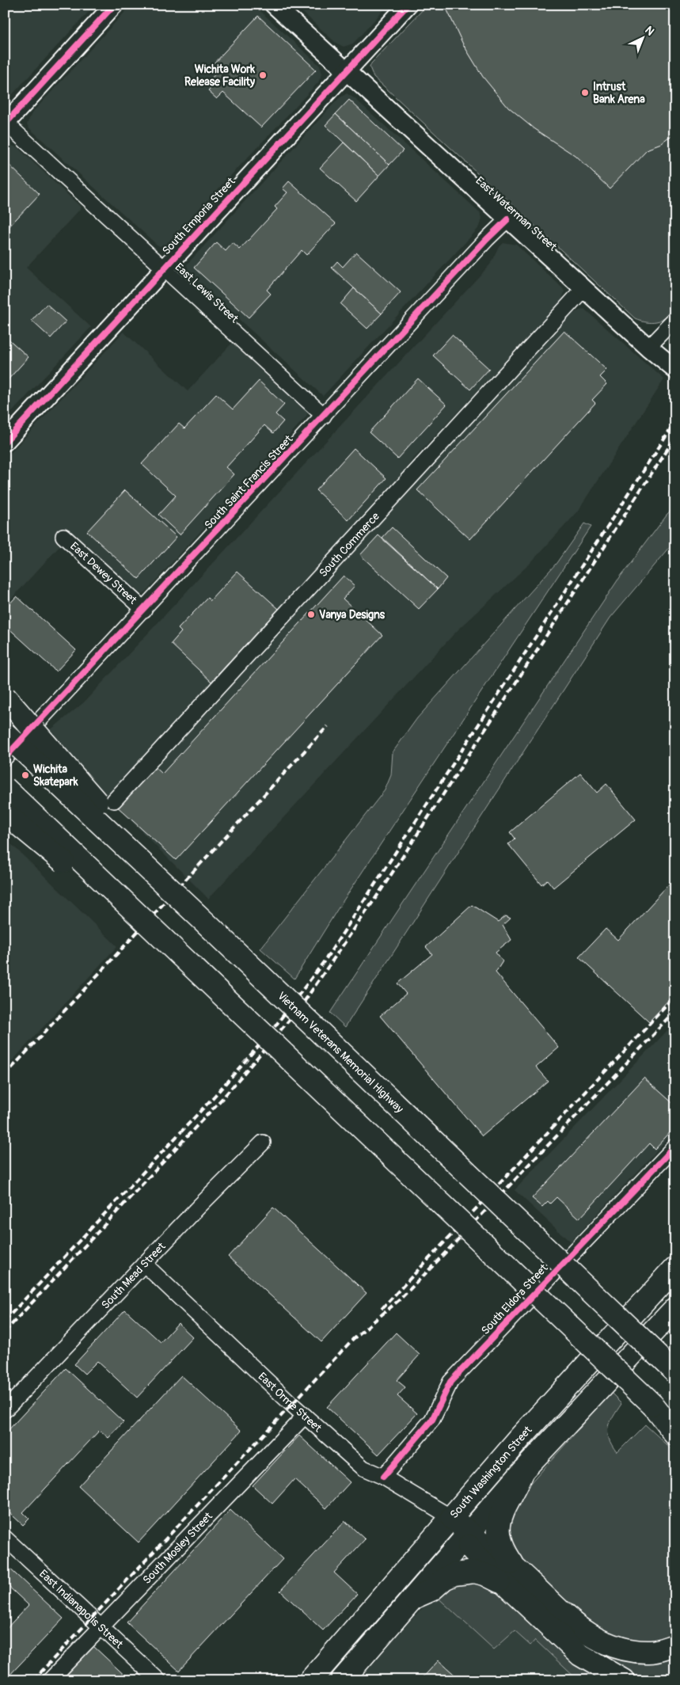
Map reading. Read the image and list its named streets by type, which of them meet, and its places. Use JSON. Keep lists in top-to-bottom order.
{
  "streets": {
    "main road": ["Vietnam Veterans Memorial Highway", "South Washington Street"],
    "street": [
      "East Waterman Street",
      "South Emporia Street",
      "East Lewis Street",
      "South Saint Francis Street",
      "South Commerce",
      "East Dewey Street",
      "South Mead Street",
      "South Eldora Street",
      "East Orme Street",
      "South Mosley Street",
      "East Indianapolis Street"
    ]
  },
  "crossings": [
    ["East Waterman Street", "South Emporia Street"],
    ["East Waterman Street", "South Saint Francis Street"],
    ["East Waterman Street", "South Commerce"],
    ["South Emporia Street", "East Lewis Street"],
    ["East Lewis Street", "South Saint Francis Street"],
    ["South Saint Francis Street", "East Dewey Street"],
    ["South Mead Street", "East Orme Street"],
    ["South Eldora Street", "East Orme Street"],
    ["East Orme Street", "South Washington Street"],
    ["East Orme Street", "South Mosley Street"],
    ["South Mosley Street", "East Indianapolis Street"]
  ],
  "places": [
    "Wichita Work Release Facility",
    "Intrust Bank Arena",
    "Vanya Designs",
    "Wichita Skatepark"
  ],
  "north": "top right"
}
